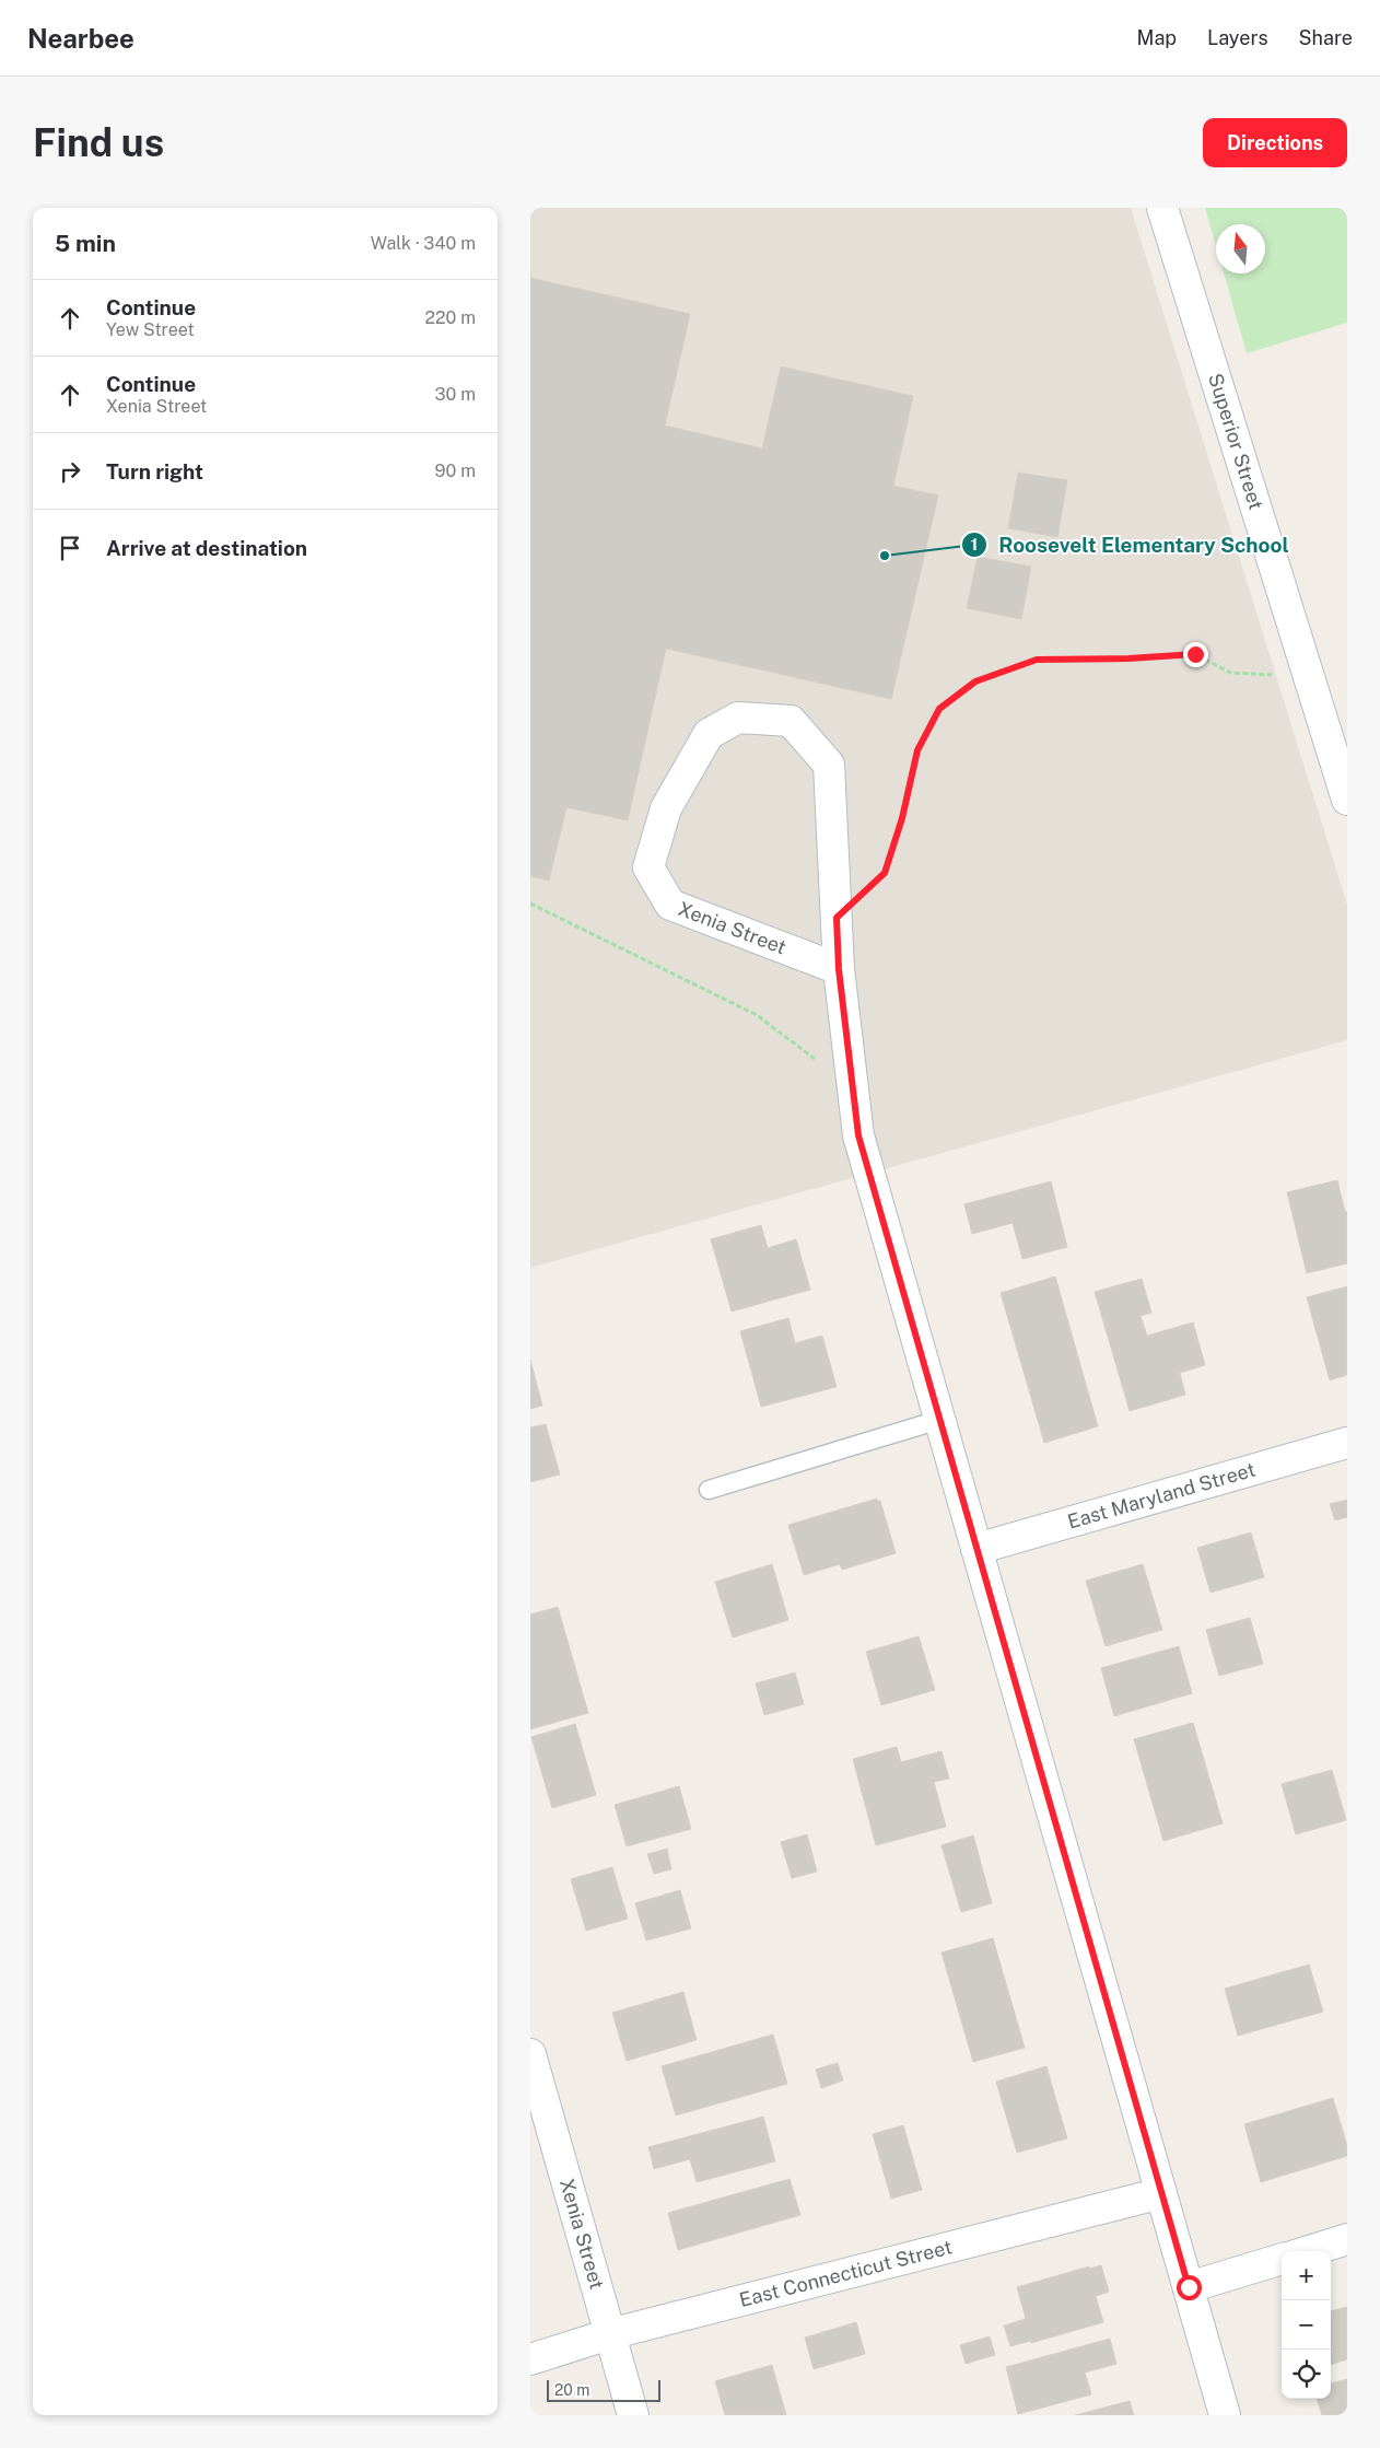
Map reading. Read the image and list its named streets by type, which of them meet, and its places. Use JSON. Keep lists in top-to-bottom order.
{
  "streets": {
    "street": [
      "Superior Street",
      "Xenia Street",
      "East Maryland Street",
      "East Connecticut Street"
    ]
  },
  "crossings": [
    ["Xenia Street", "East Maryland Street"],
    ["Xenia Street", "East Connecticut Street"]
  ],
  "places": ["Roosevelt Elementary School"],
  "scale_bar": "20 m",
  "north": "top",
  "page": {
    "header": "Nearbee",
    "nav": ["Map", "Layers", "Share"],
    "buttons": "Directions",
    "title": "Find us",
    "heading": ["5 min", "Walk · 340 m"],
    "list": [
      ["Continue", "Yew Street", "220 m"],
      ["Continue", "Xenia Street", "30 m"],
      ["Turn right", "90 m"],
      "Arrive at destination"
    ],
    "map_buttons": ["+", "−"],
    "scale": "20 m"
  }
}
